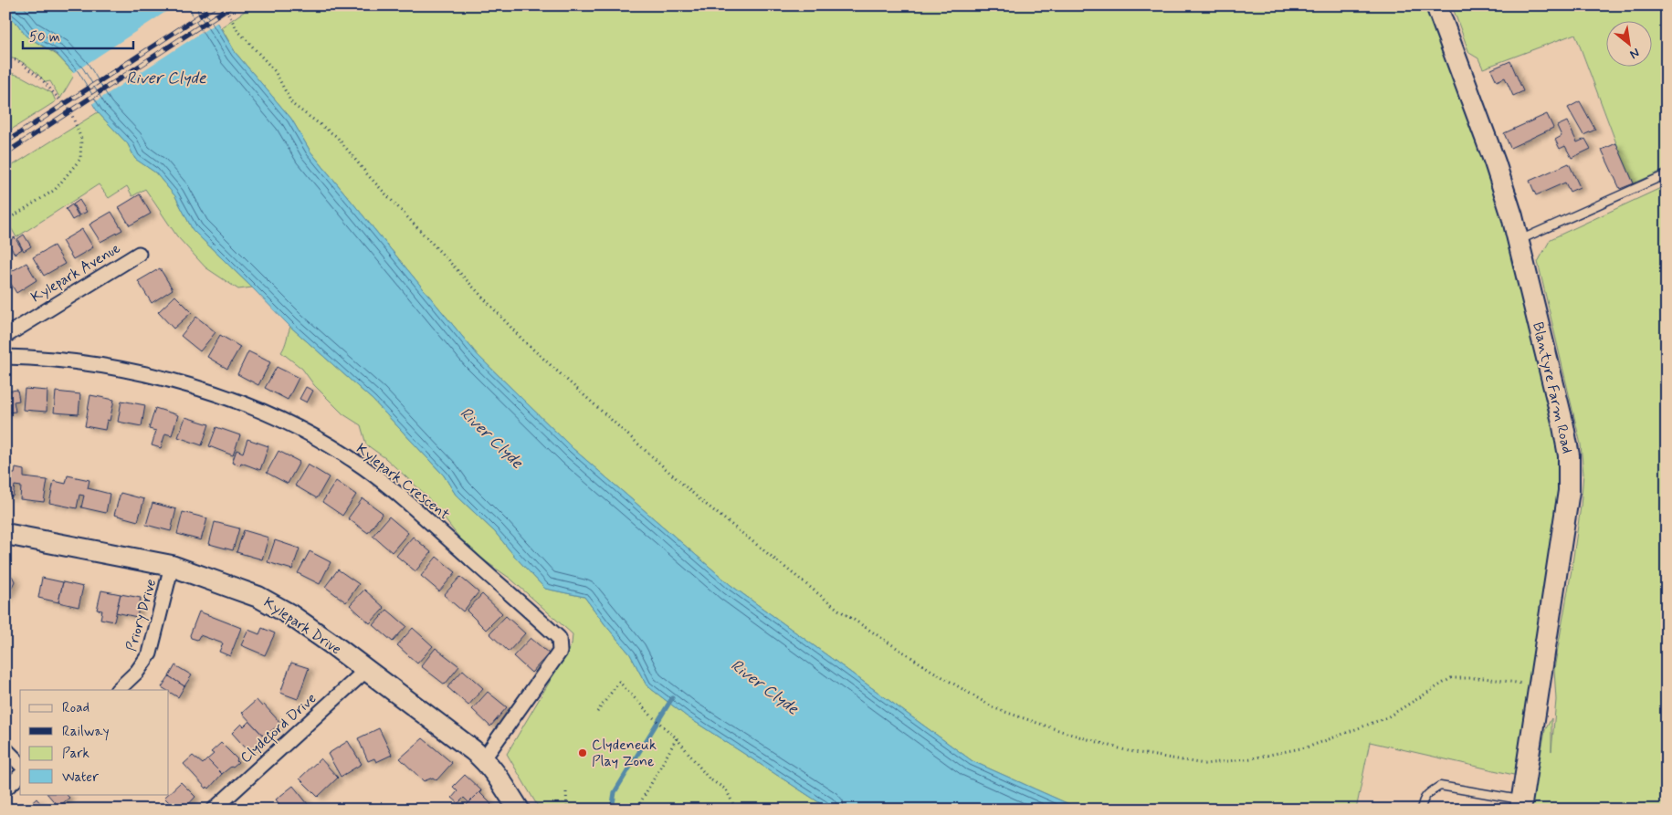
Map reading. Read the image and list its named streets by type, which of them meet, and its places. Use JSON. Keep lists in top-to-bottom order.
{
  "streets": {
    "main road": ["Blantyre Farm Road", "Kylepark Drive"],
    "street": [
      "Kylepark Avenue",
      "Kylepark Crescent",
      "Priory Drive",
      "Clydeford Drive"
    ]
  },
  "crossings": [
    ["Kylepark Crescent", "Kylepark Drive"],
    ["Priory Drive", "Kylepark Drive"],
    ["Kylepark Drive", "Clydeford Drive"]
  ],
  "water": ["River Clyde"],
  "places": ["Clydeneuk Play Zone"],
  "legend": [
    "Road",
    "Railway",
    "Park",
    "Water"
  ],
  "scale_bar": "50 m",
  "north": "bottom right"
}
